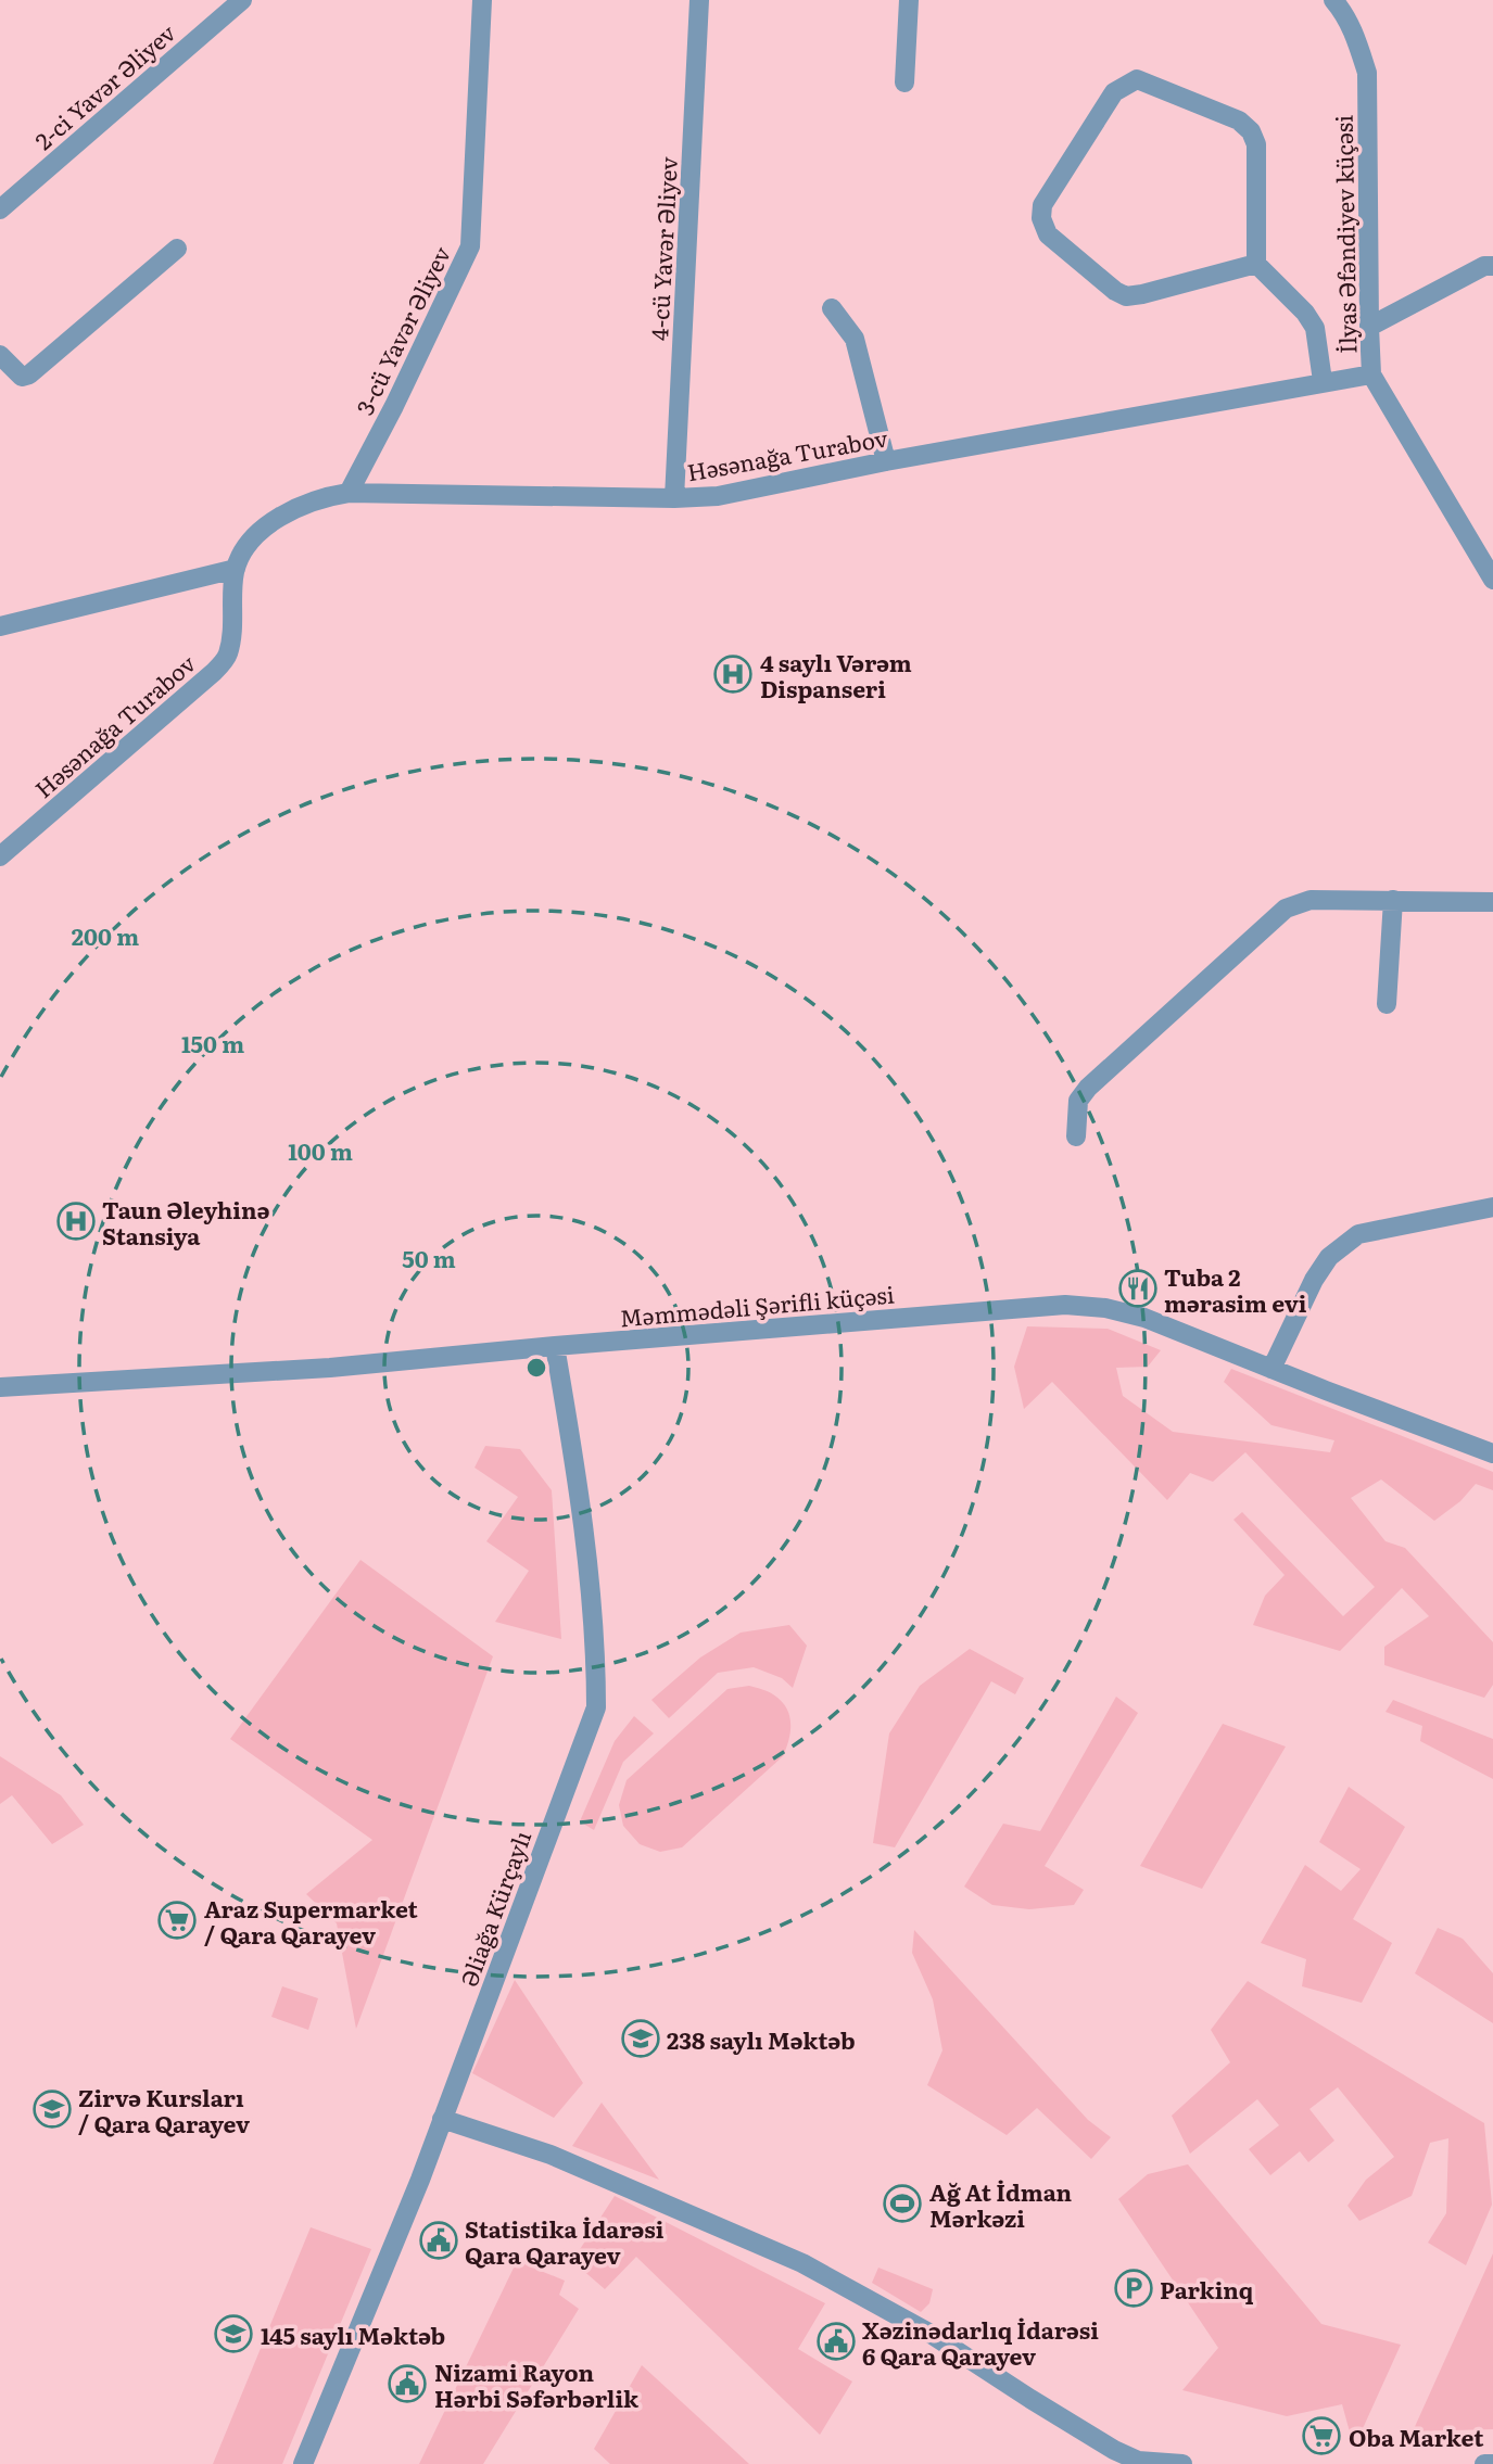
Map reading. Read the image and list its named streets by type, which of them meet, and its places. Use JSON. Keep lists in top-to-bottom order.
{
  "streets": {
    "street": [
      "2-ci Yavər Əliyev",
      "İlyas Əfəndiyev küçəsi",
      "4-cü Yavər Əliyev",
      "3-cü Yavər Əliyev",
      "Həsənağa Turabov",
      "Məmmədəli Şərifli küçəsi",
      "Əliağa Kürçaylı"
    ]
  },
  "crossings": [
    ["İlyas Əfəndiyev küçəsi", "Həsənağa Turabov"],
    ["4-cü Yavər Əliyev", "Həsənağa Turabov"],
    ["3-cü Yavər Əliyev", "Həsənağa Turabov"],
    ["Məmmədəli Şərifli küçəsi", "Əliağa Kürçaylı"]
  ],
  "places": {
    "hospital": ["4 saylı Vərəm Dispanseri", "Taun Əleyhinə Stansiya"],
    "restaurant": ["Tuba 2 mərasim evi"],
    "supermarket": ["Araz Supermarket / Qara Qarayev", "Oba Market"],
    "school or university": ["238 saylı Məktəb", "Zirvə Kursları / Qara Qarayev", "145 saylı Məktəb"],
    "sports": ["Ağ At İdman Mərkəzi"],
    "public building": ["Statistika İdarəsi Qara Qarayev", "Xəzinədarlıq İdarəsi 6 Qara Qarayev", "Nizami Rayon Hərbi Səfərbərlik"],
    "parking": ["Parkinq"]
  },
  "rings": [
    "200 m",
    "150 m",
    "100 m",
    "50 m"
  ]
}
